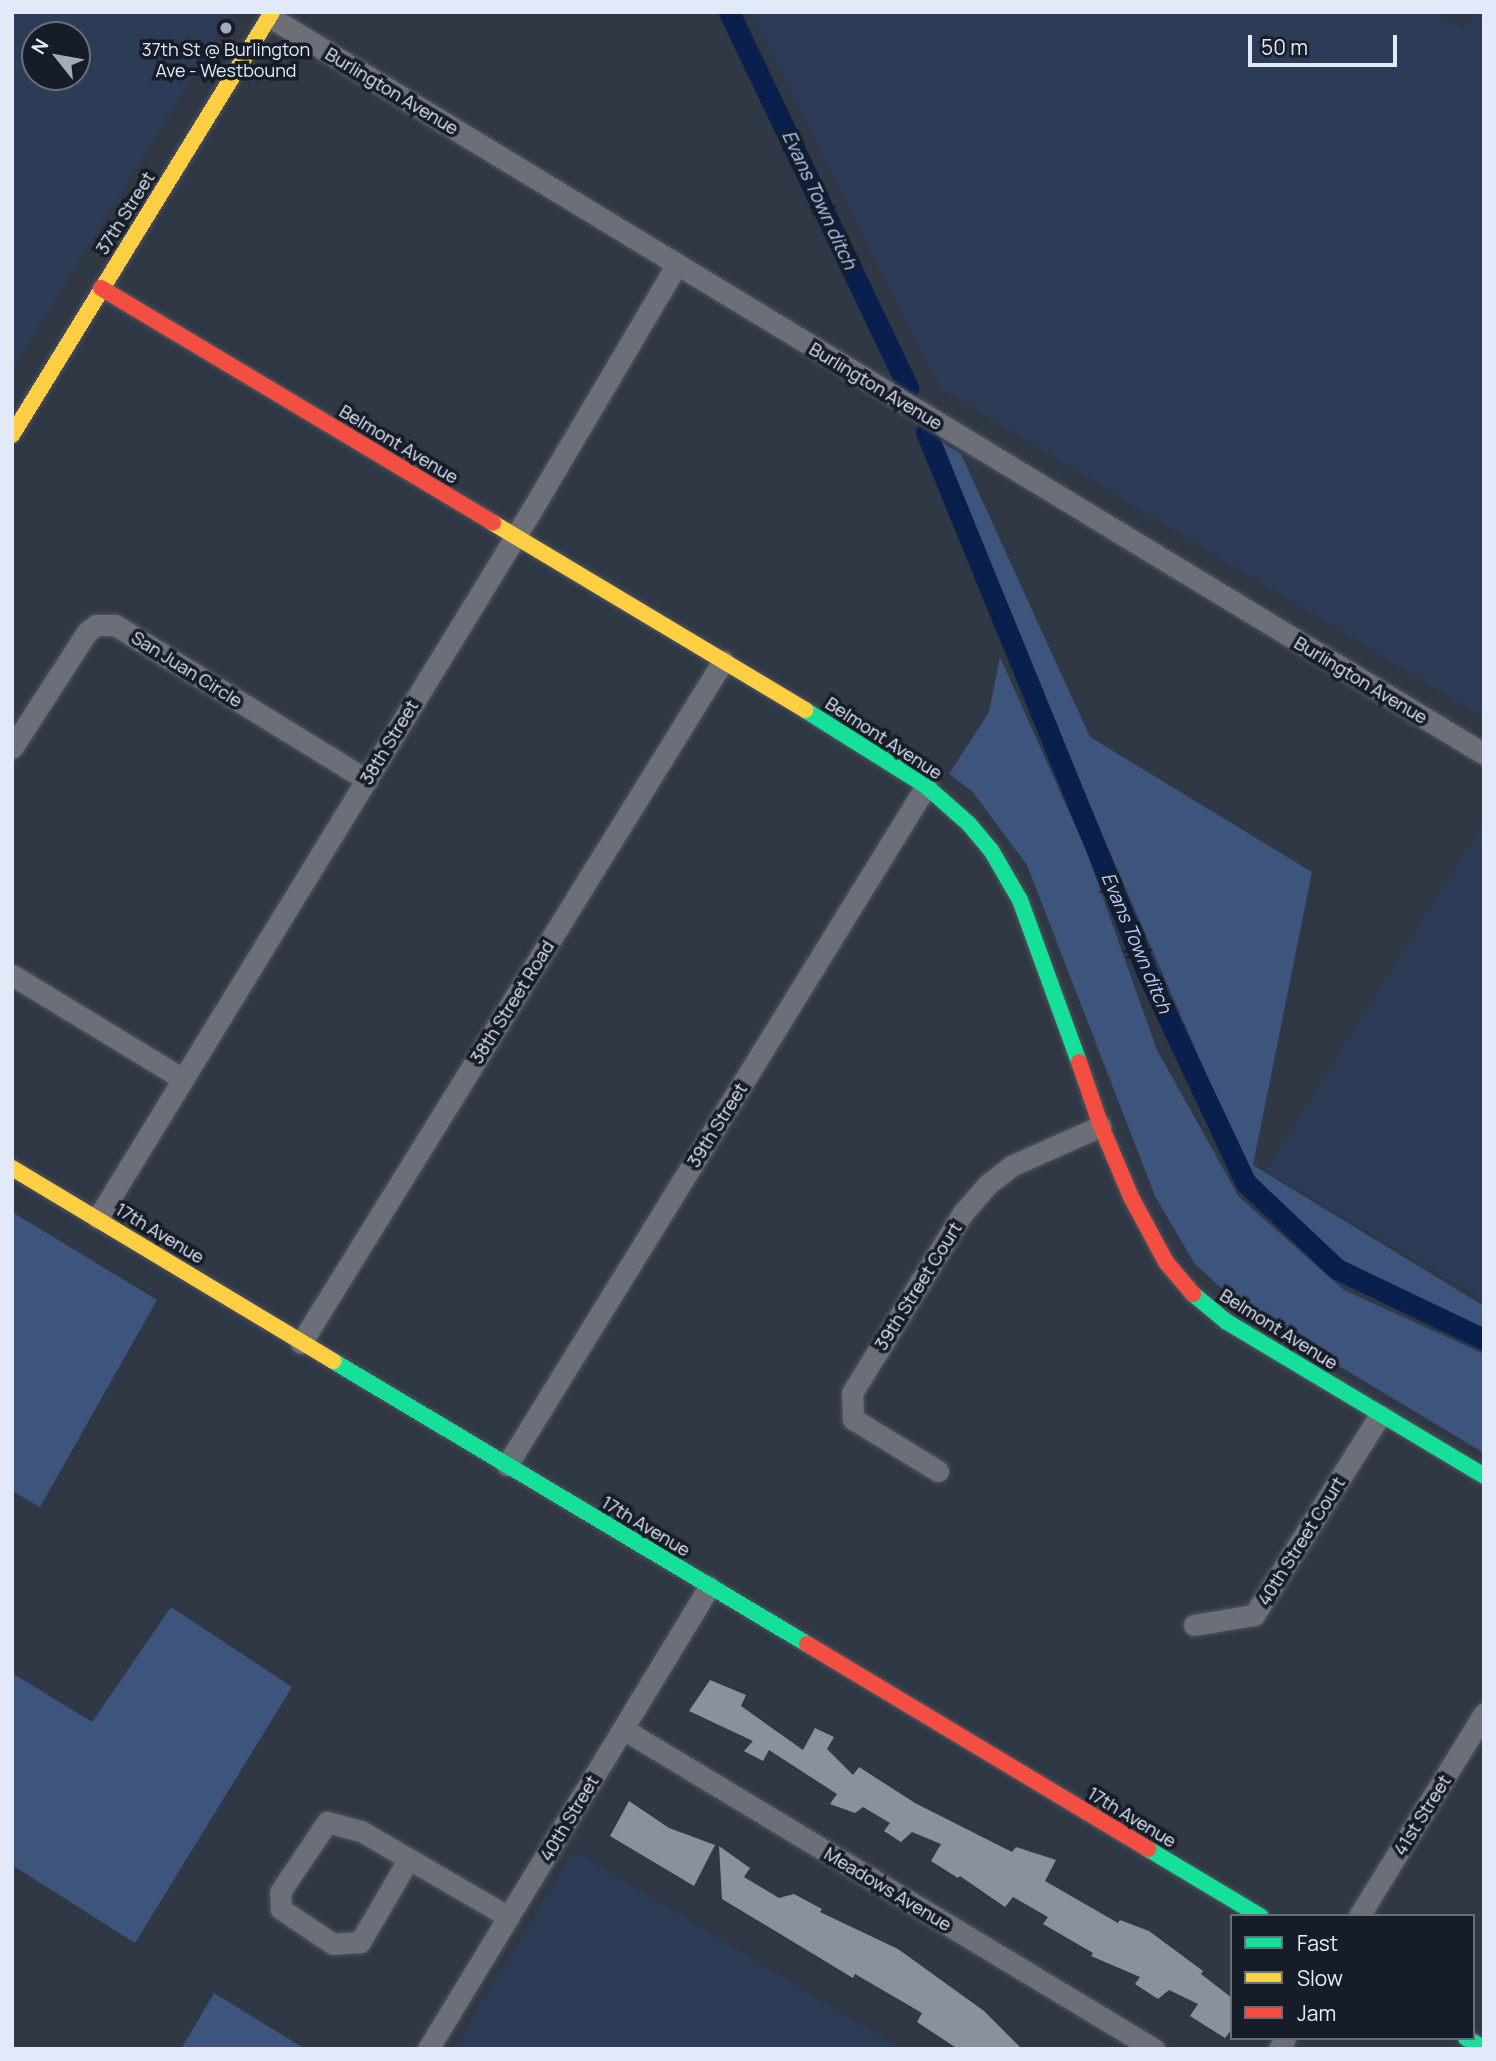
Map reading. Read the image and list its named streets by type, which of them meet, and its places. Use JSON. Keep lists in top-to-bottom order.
{
  "streets": {
    "main road": ["37th Street", "Belmont Avenue", "17th Avenue"],
    "street": [
      "Burlington Avenue",
      "San Juan Circle",
      "38th Street",
      "38th Street Road",
      "39th Street",
      "39th Street Court",
      "40th Street Court",
      "41st Street",
      "40th Street",
      "Meadows Avenue"
    ]
  },
  "crossings": [
    ["Burlington Avenue", "37th Street"],
    ["Burlington Avenue", "38th Street"],
    ["37th Street", "Belmont Avenue"],
    ["Belmont Avenue", "38th Street"],
    ["Belmont Avenue", "38th Street Road"],
    ["Belmont Avenue", "39th Street"],
    ["Belmont Avenue", "39th Street Court"],
    ["Belmont Avenue", "40th Street Court"],
    ["San Juan Circle", "38th Street"],
    ["38th Street", "17th Avenue"],
    ["38th Street Road", "17th Avenue"],
    ["39th Street", "17th Avenue"],
    ["17th Avenue", "40th Street"],
    ["40th Street", "Meadows Avenue"]
  ],
  "water": ["Evans Town ditch"],
  "places": ["37th St @ Burlington Ave - Westbound"],
  "legend": ["Fast", "Slow", "Jam"],
  "scale_bar": "50 m",
  "north": "top left"
}
